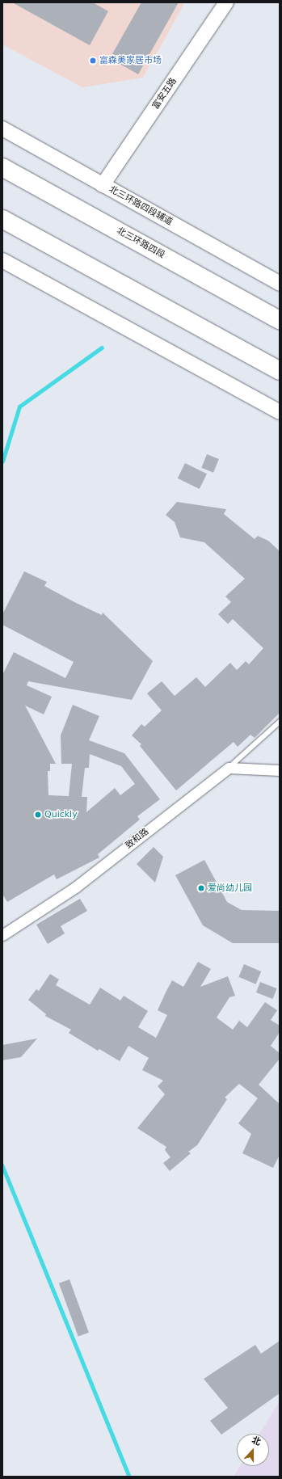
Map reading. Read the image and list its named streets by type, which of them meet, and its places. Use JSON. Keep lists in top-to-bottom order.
{
  "streets": {
    "highway": ["北三环路四段"],
    "main road": ["富安五路", "北三环路四段辅道"],
    "street": ["致和路"]
  },
  "crossings": [
    ["富安五路", "北三环路四段辅道"]
  ],
  "places": ["富森美家居市场", "Quickly", "爱尚幼儿园"],
  "north": "top"
}
